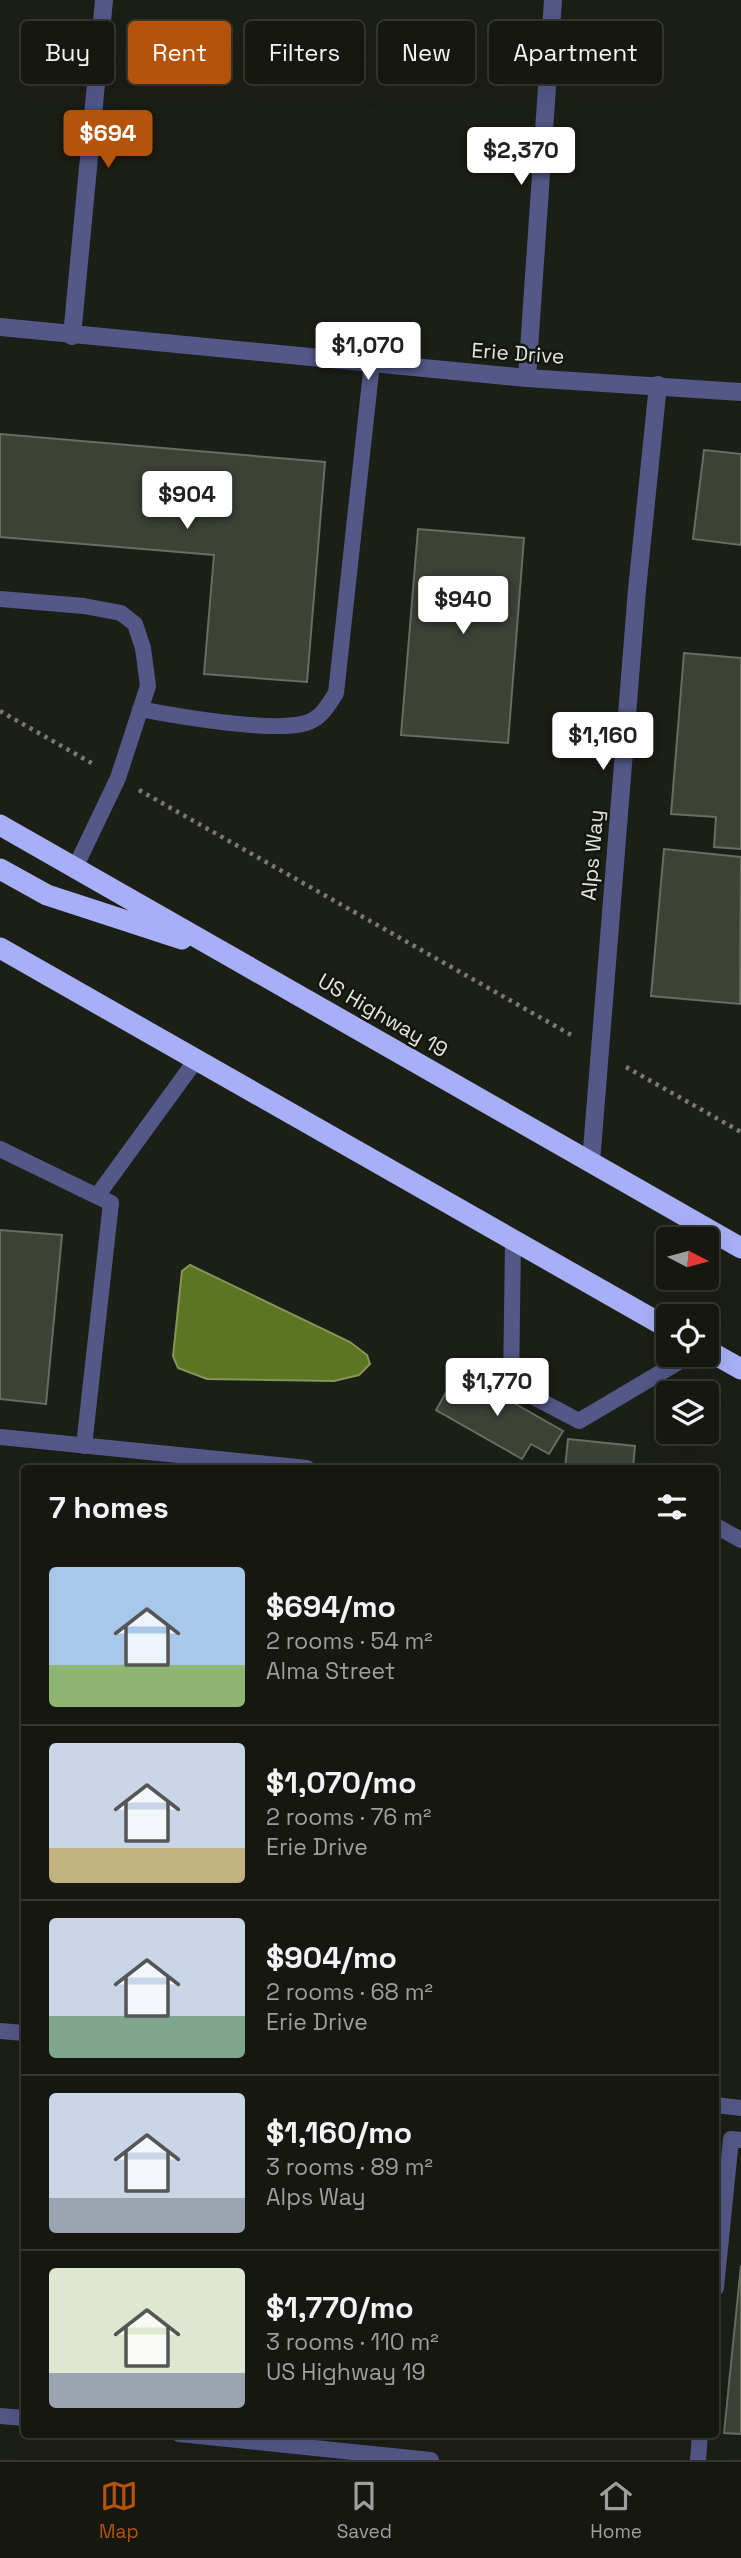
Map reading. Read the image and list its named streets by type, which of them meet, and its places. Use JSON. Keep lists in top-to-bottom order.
{
  "streets": {
    "highway": ["US Highway 19"],
    "street": ["Erie Drive", "Alps Way"]
  },
  "crossings": [
    ["Erie Drive", "Alps Way"],
    ["Alps Way", "US Highway 19"]
  ],
  "north": "right",
  "page": {
    "chip": [
      "Buy",
      "Rent",
      "Filters",
      "New",
      "Apartment"
    ],
    "price": [
      "$694",
      "$2,370",
      "$1,070",
      "$904",
      "$940",
      "$1,160",
      "$1,770"
    ],
    "heading": "7 homes",
    "list": [
      {
        "name": "$694/mo",
        "note": "2 rooms · 54 m² · Alma Street"
      },
      {
        "name": "$1,070/mo",
        "note": "2 rooms · 76 m² · Erie Drive"
      },
      {
        "name": "$904/mo",
        "note": "2 rooms · 68 m² · Erie Drive"
      },
      {
        "name": "$1,160/mo",
        "note": "3 rooms · 89 m² · Alps Way"
      },
      {
        "name": "$1,770/mo",
        "note": "3 rooms · 110 m² · US Highway 19"
      }
    ],
    "tabs": ["Map", "Saved", "Home"]
  }
}
